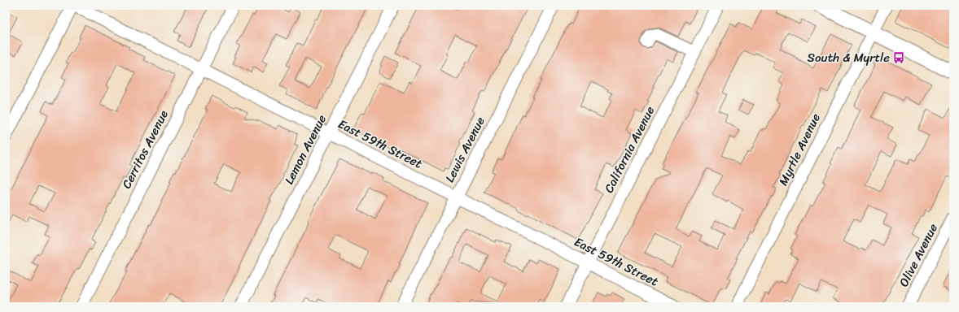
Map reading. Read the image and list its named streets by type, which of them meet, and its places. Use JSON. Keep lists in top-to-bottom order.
{
  "streets": {
    "street": [
      "East 59th Street",
      "Cerritos Avenue",
      "Lemon Avenue",
      "Lewis Avenue",
      "California Avenue",
      "Myrtle Avenue",
      "Olive Avenue"
    ]
  },
  "crossings": [
    ["East 59th Street", "Cerritos Avenue"],
    ["East 59th Street", "Lemon Avenue"],
    ["East 59th Street", "Lewis Avenue"],
    ["East 59th Street", "California Avenue"]
  ],
  "places": {
    "bus stop": ["South & Myrtle"]
  }
}
